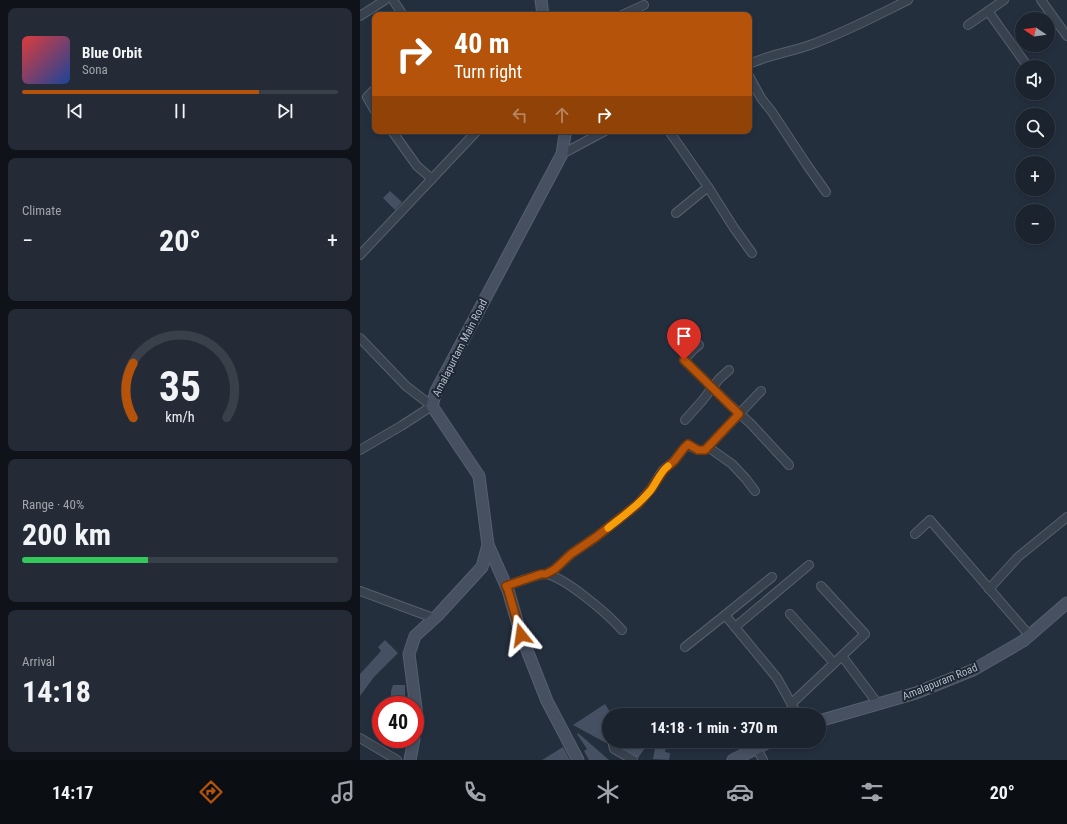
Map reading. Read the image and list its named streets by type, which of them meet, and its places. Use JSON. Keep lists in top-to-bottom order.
{
  "streets": {
    "street": ["Amalapurtam Main Road", "Amalapuram Road"]
  },
  "north": "left",
  "page": {
    "map_buttons": ["+", "−"],
    "turn": ["40 m", "Turn right"],
    "song": ["Blue Orbit", "Sona"],
    "tile": [
      "Climate",
      ["Range · 40%", "200 km"],
      ["Arrival", "14:18"]
    ],
    "heat": ["−", "20°", "+"],
    "limit": "40",
    "trip": "14:18 · 1 min · 370 m",
    "tabs": ["14:17", "20°"],
    "gauge": ["35", "km/h"]
  }
}
